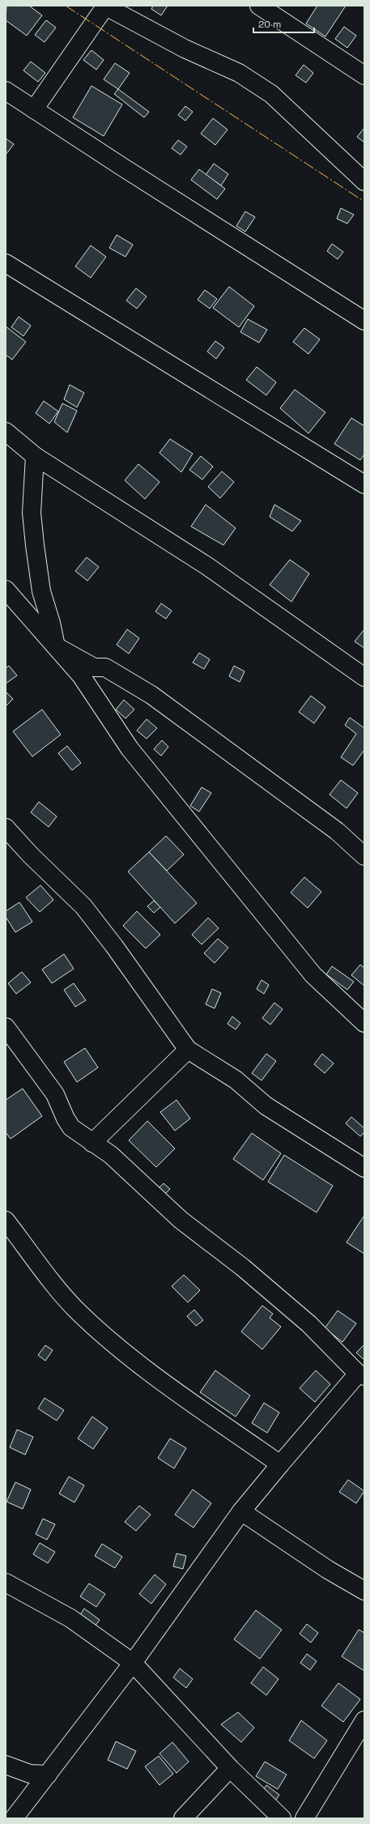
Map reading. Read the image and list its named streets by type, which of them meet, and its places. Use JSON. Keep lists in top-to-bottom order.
{
  "scale_bar": "20 m"
}
